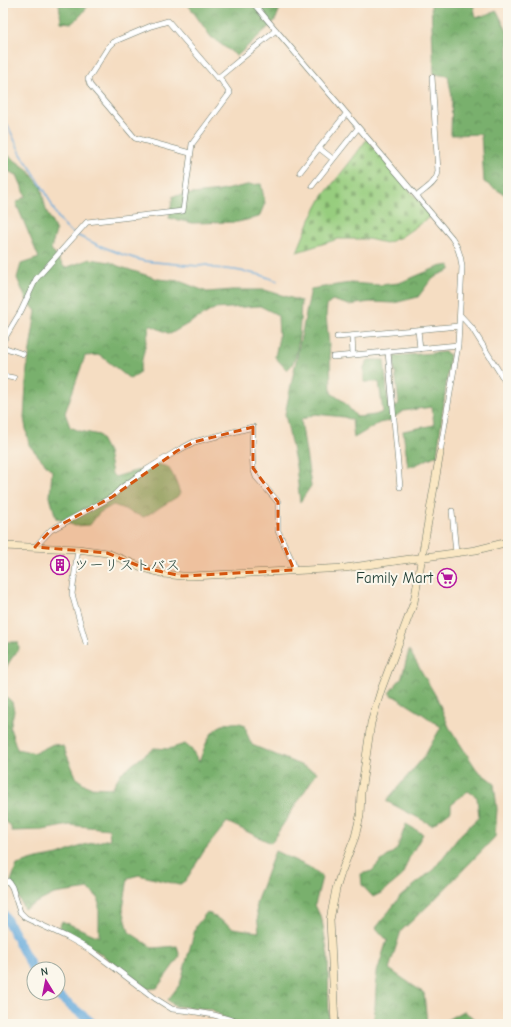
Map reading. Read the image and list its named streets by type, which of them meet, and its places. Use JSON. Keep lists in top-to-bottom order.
{
  "places": {
    "building": ["ツーリストバス"],
    "supermarket": ["Family Mart"]
  },
  "north": "top"
}
